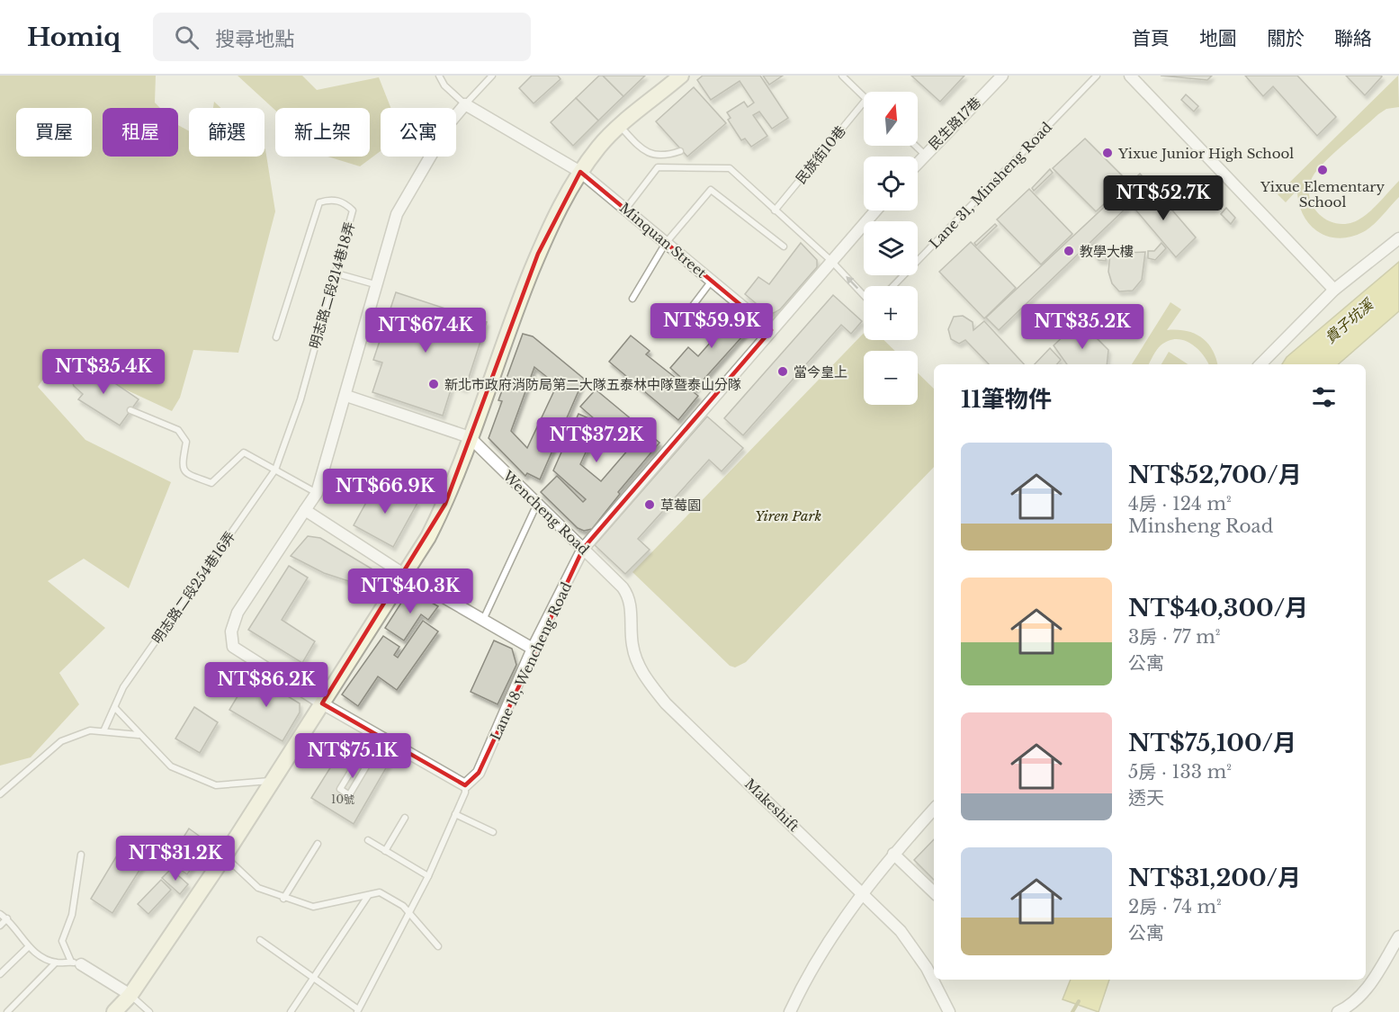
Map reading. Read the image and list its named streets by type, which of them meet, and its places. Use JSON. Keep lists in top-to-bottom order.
{
  "streets": {
    "street": [
      "民生路17巷",
      "Minquan Street",
      "Wencheng Road",
      "Lane 18, Wencheng Road",
      "Makeshift"
    ],
    "lane": [
      "民族街10巷",
      "Lane 31, Minsheng Road",
      "明志路二段214巷18弄",
      "明志路二段254巷16弄"
    ]
  },
  "crossings": [
    ["明志路二段214巷18弄", "明志路二段254巷16弄"],
    ["Wencheng Road", "Lane 18, Wencheng Road"],
    ["Wencheng Road", "Makeshift"]
  ],
  "water": ["貴子坑溪"],
  "parks": ["Yiren Park"],
  "places": [
    "Yixue Junior High School",
    "Yixue Elementary School",
    "教學大樓",
    "當今皇上",
    "新北市政府消防局第二大隊五泰林中隊暨泰山分隊",
    "草莓園"
  ],
  "house_numbers": ["10號"],
  "north": "top",
  "page": {
    "header": "Homiq",
    "search": "搜尋地點",
    "nav": [
      "首頁",
      "地圖",
      "關於",
      "聯絡"
    ],
    "map_buttons": ["+", "−"],
    "chip": [
      "買屋",
      "租屋",
      "篩選",
      "新上架",
      "公寓"
    ],
    "price": [
      "NT$52.7K",
      "NT$59.9K",
      "NT$35.2K",
      "NT$67.4K",
      "NT$35.4K",
      "NT$37.2K",
      "NT$66.9K",
      "NT$40.3K",
      "NT$86.2K",
      "NT$75.1K",
      "NT$31.2K"
    ],
    "heading": "11筆物件",
    "list": [
      {
        "name": "NT$52,700/月",
        "note": "4房 · 124 m² · Minsheng Road"
      },
      {
        "name": "NT$40,300/月",
        "note": "3房 · 77 m² · 公寓"
      },
      {
        "name": "NT$75,100/月",
        "note": "5房 · 133 m² · 透天"
      },
      {
        "name": "NT$31,200/月",
        "note": "2房 · 74 m² · 公寓"
      }
    ]
  }
}
